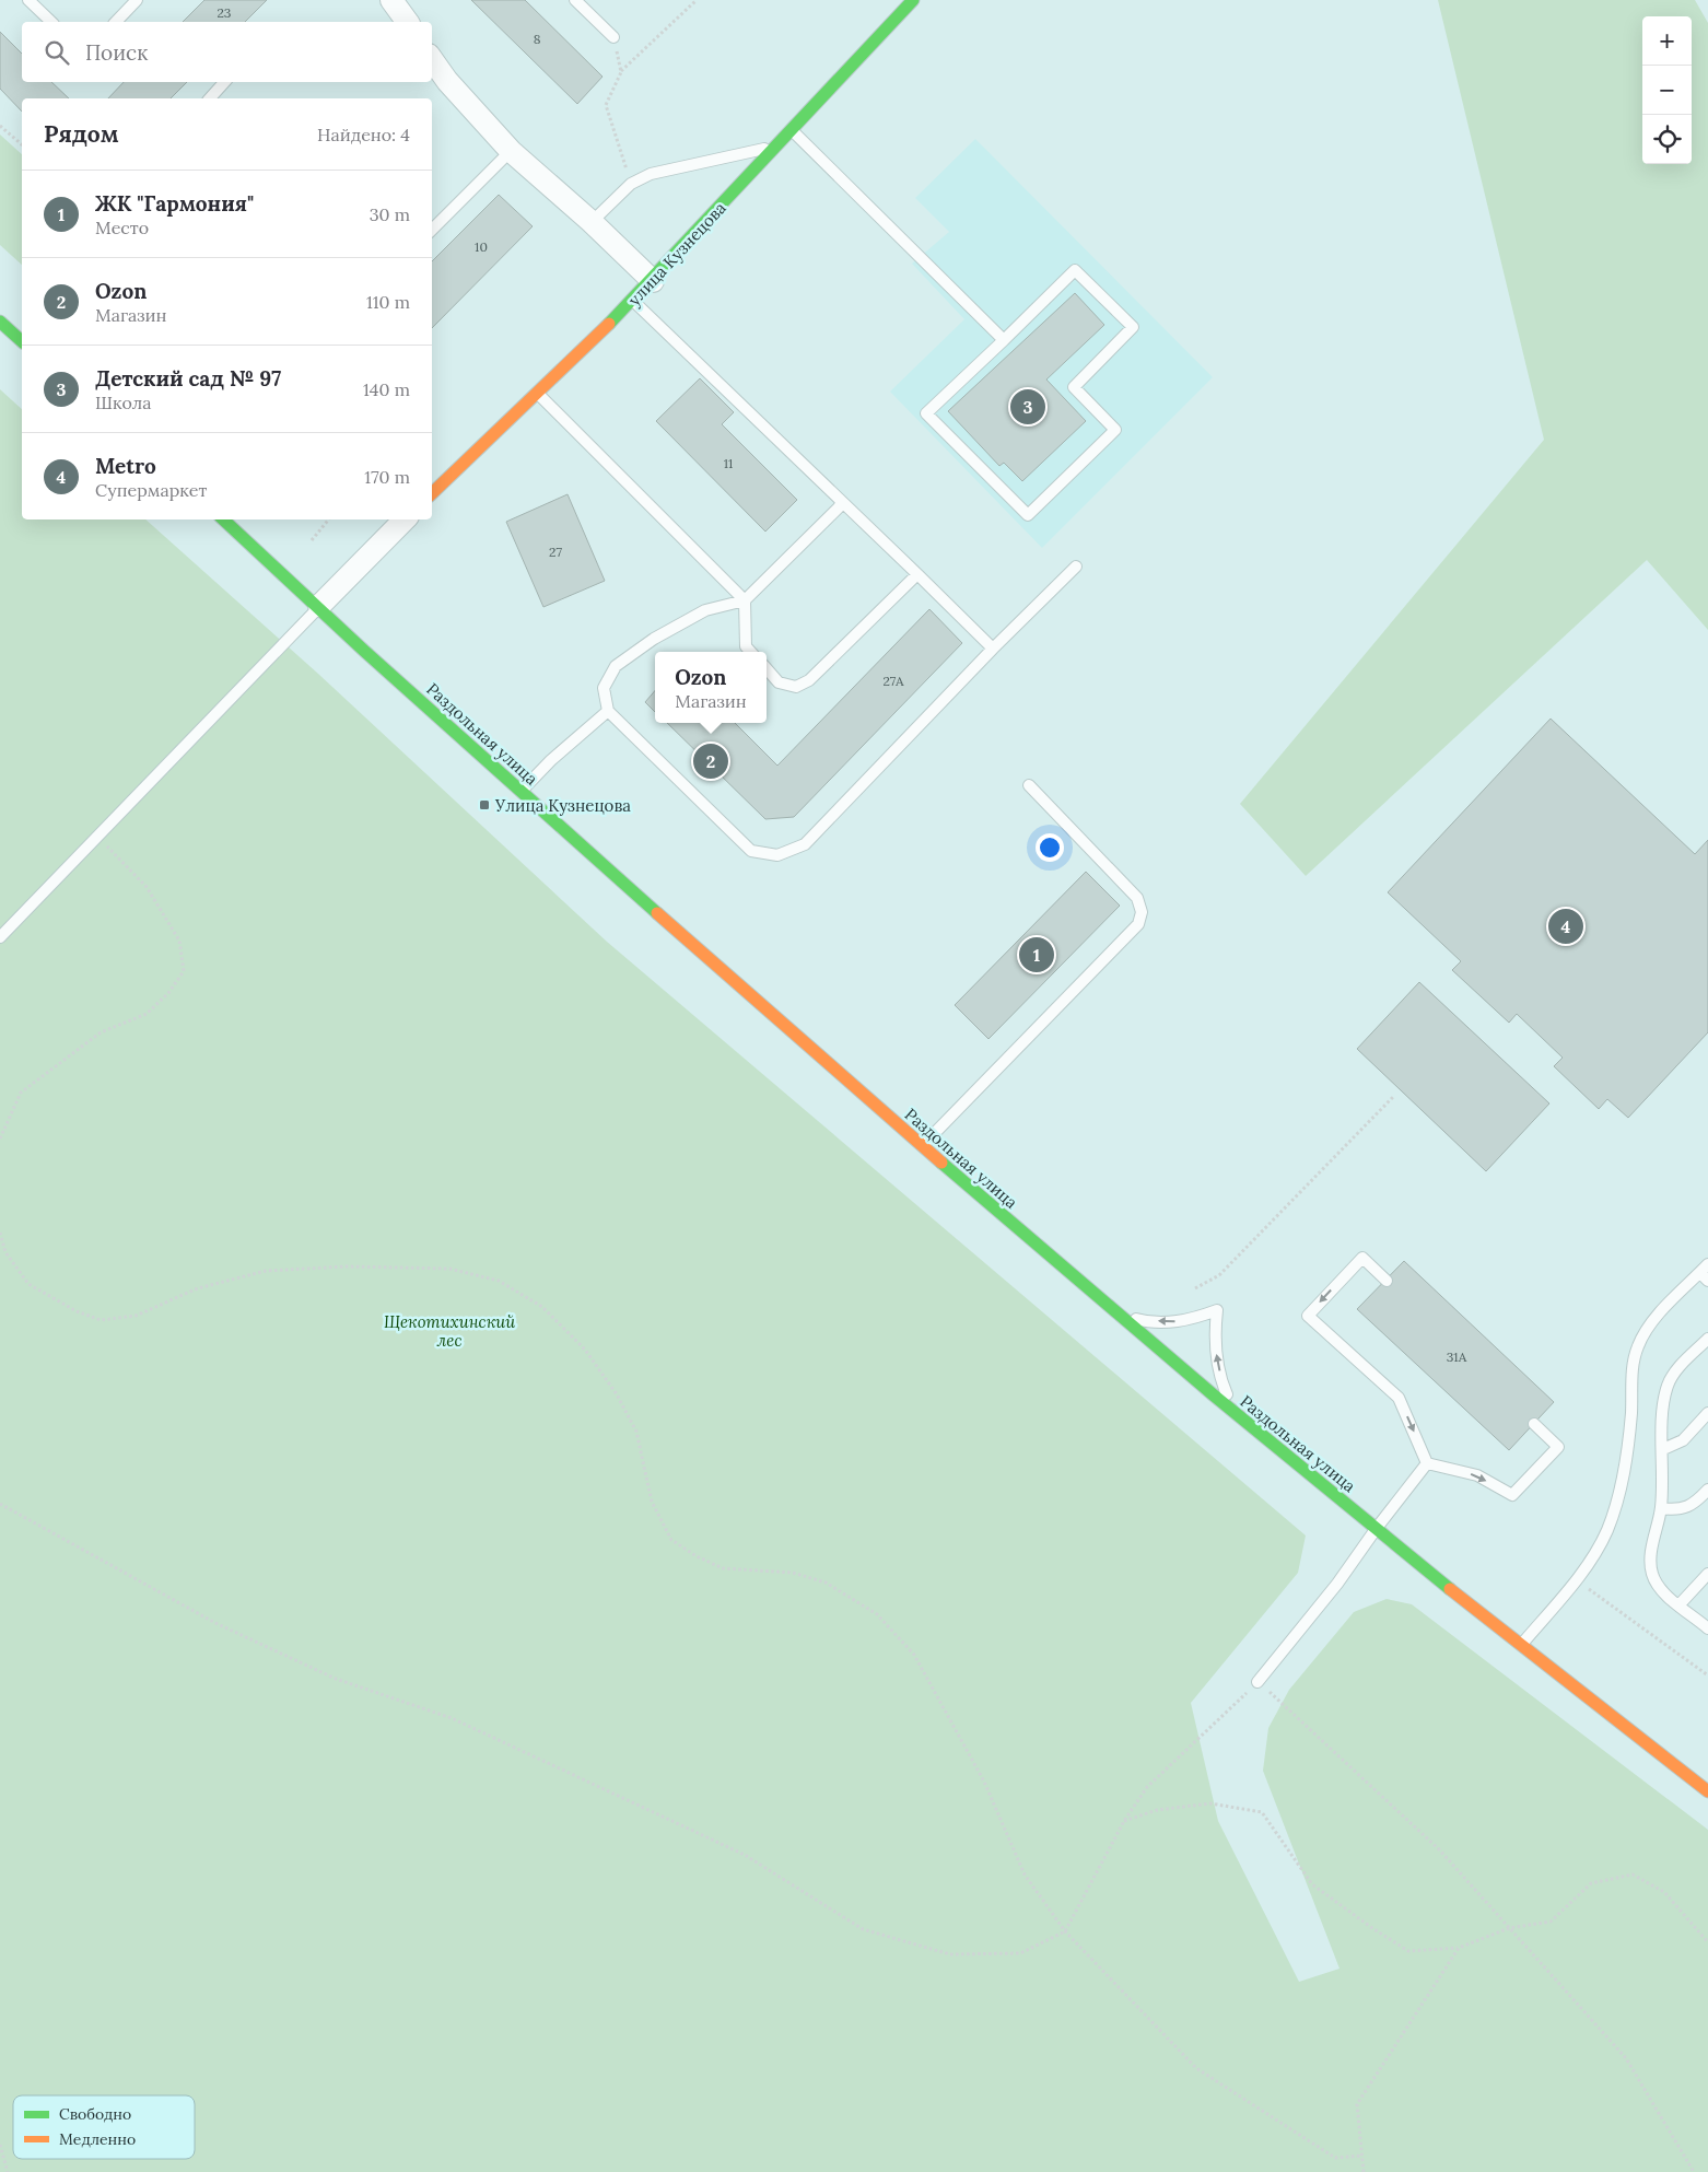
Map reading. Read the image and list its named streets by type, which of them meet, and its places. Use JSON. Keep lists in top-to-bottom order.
{
  "streets": {
    "main road": ["улица Кузнецова", "Раздольная улица"]
  },
  "parks": ["Щекотихинский лес"],
  "places": {
    "transit": ["Улица Кузнецова"]
  },
  "house_numbers": [
    "23",
    "8",
    "10",
    "11",
    "27",
    "27А",
    "31А"
  ],
  "legend": ["Свободно", "Медленно"],
  "page": {
    "map_buttons": ["+", "−"],
    "search": "Поиск",
    "heading": ["Рядом", "Найдено: 4"],
    "list": [
      {
        "mark": "1",
        "name": "ЖК \"Гармония\"",
        "note": "Место",
        "value": "30 m"
      },
      {
        "mark": "2",
        "name": "Ozon",
        "note": "Магазин",
        "value": "110 m"
      },
      {
        "mark": "3",
        "name": "Детский сад № 97",
        "note": "Школа",
        "value": "140 m"
      },
      {
        "mark": "4",
        "name": "Metro",
        "note": "Супермаркет",
        "value": "170 m"
      }
    ],
    "pins": [
      "3",
      "2",
      "4",
      "1"
    ],
    "popup": ["Ozon", "Магазин"]
  }
}
